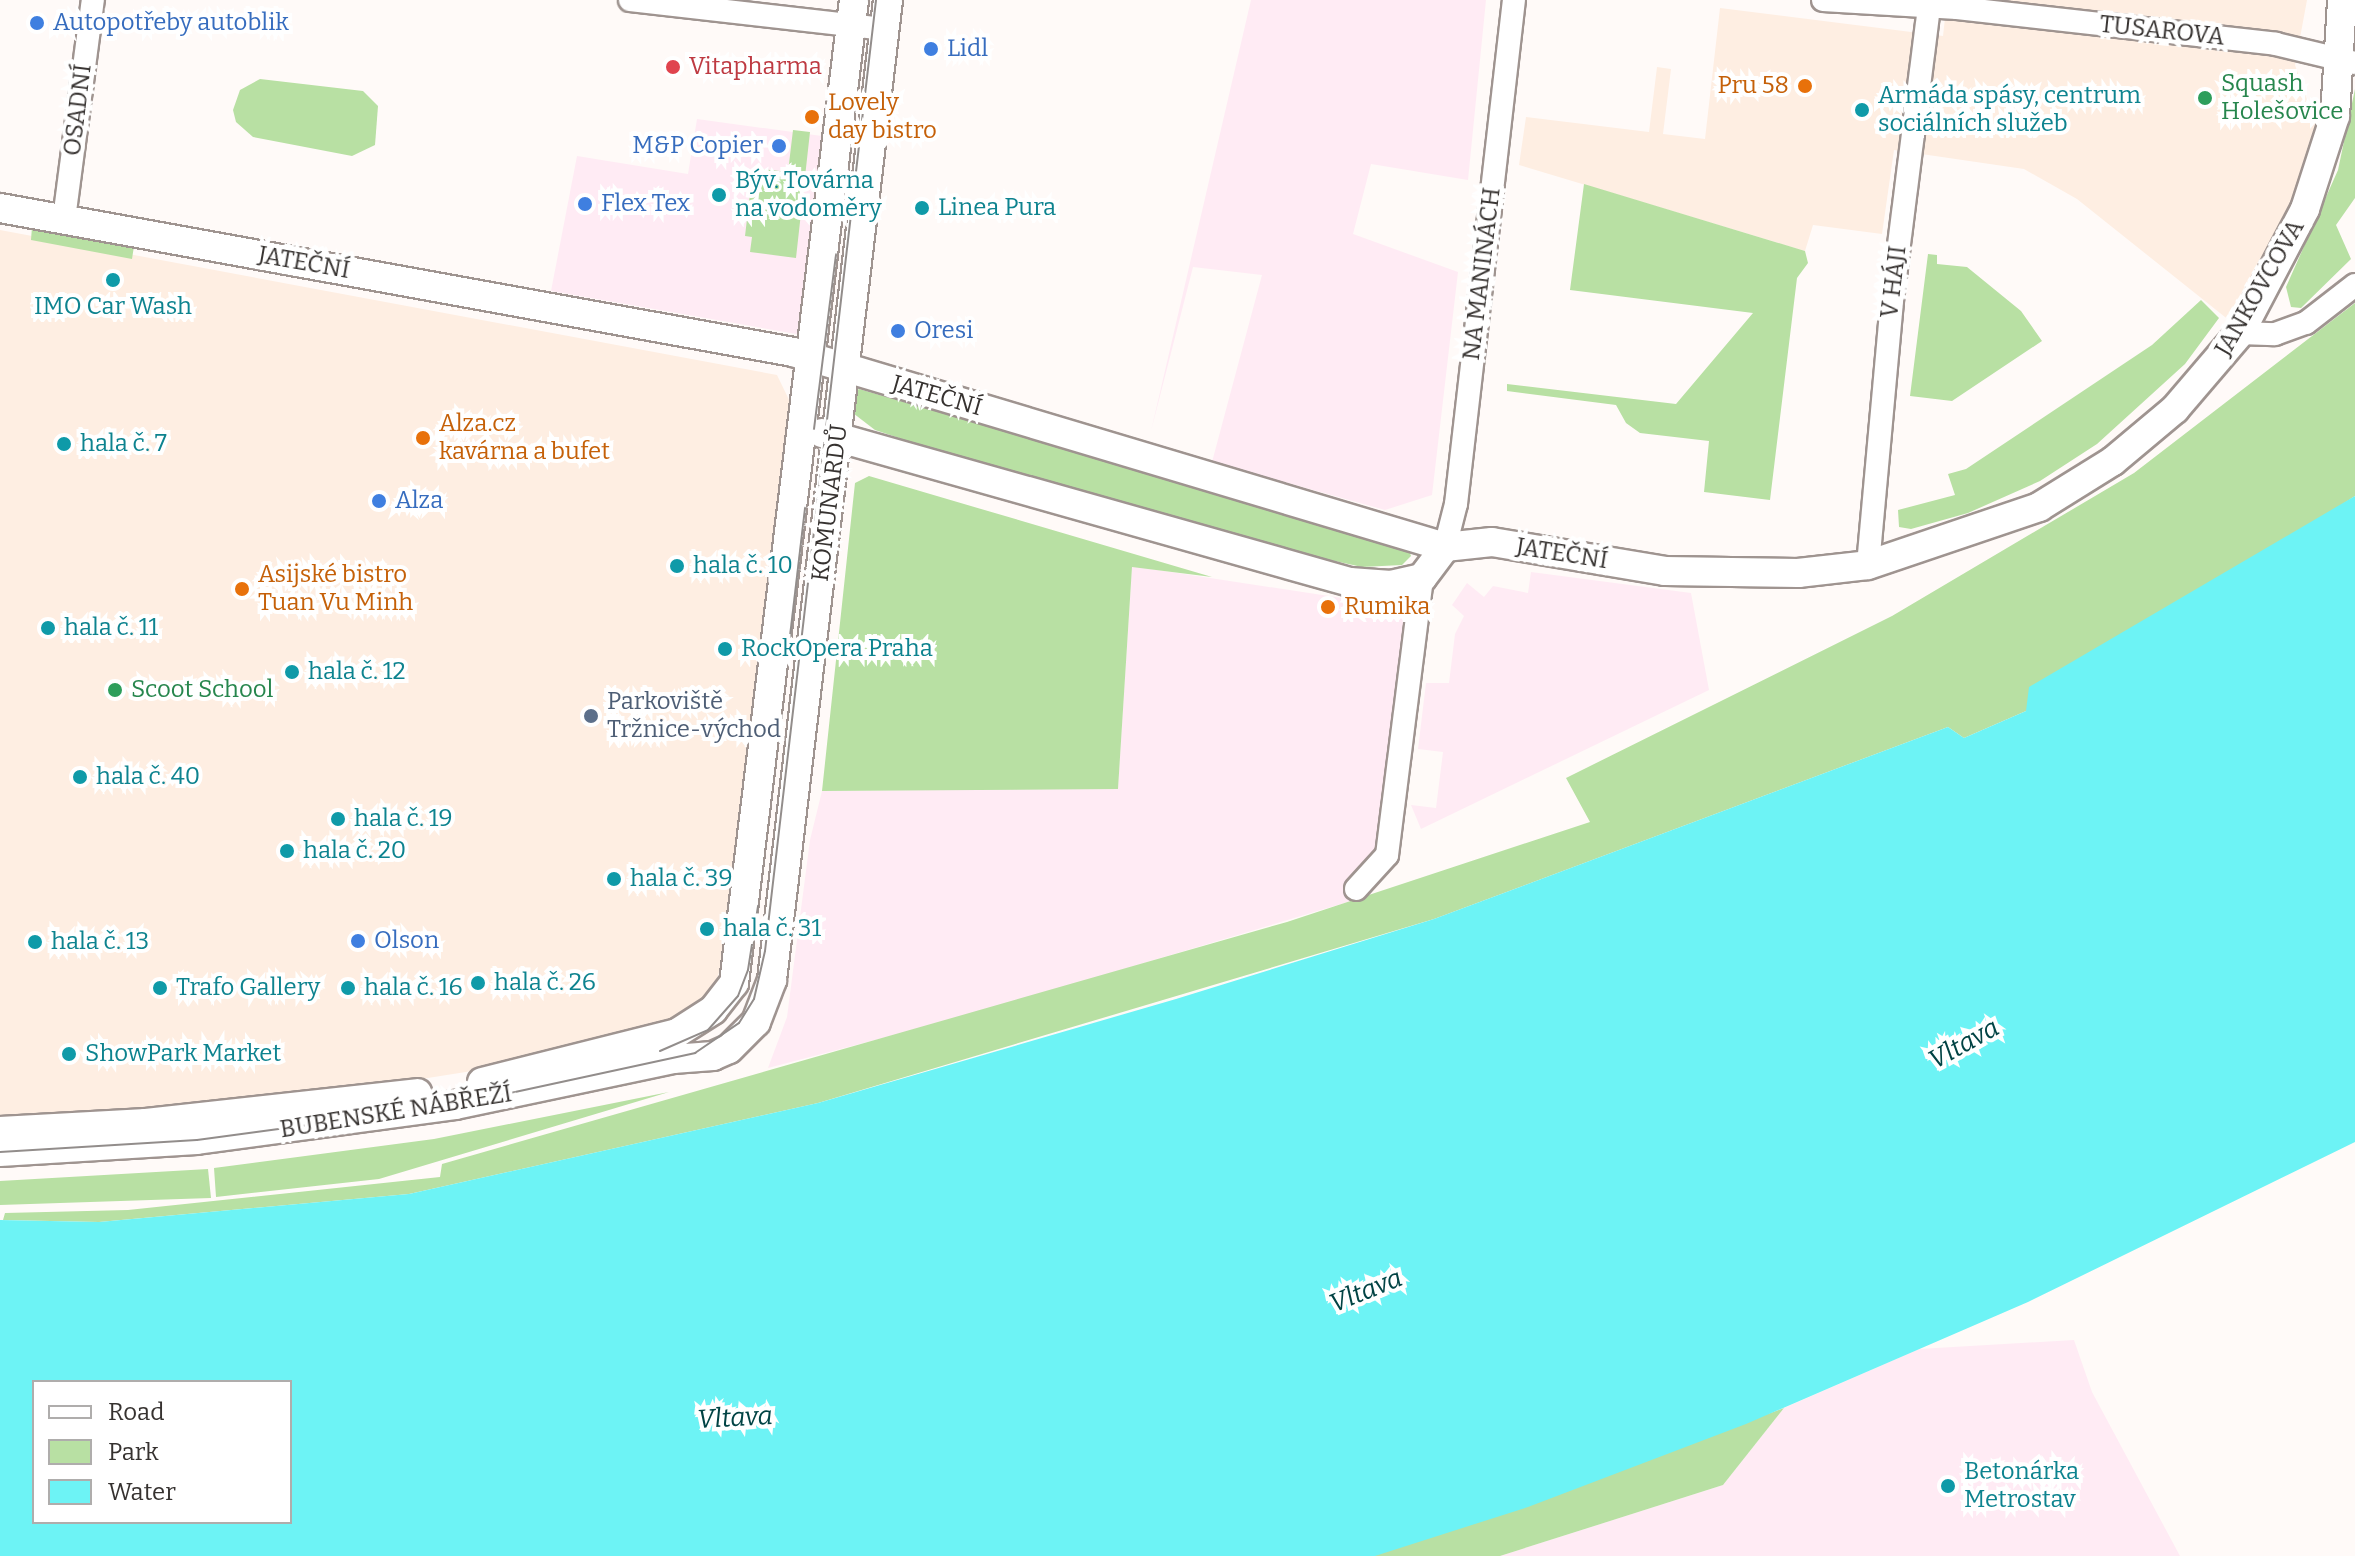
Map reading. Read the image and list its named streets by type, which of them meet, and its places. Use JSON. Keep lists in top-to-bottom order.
{
  "streets": {
    "street": [
      "TUSAROVA",
      "OSADNÍ",
      "JATEČNÍ",
      "NA MANINÁCH",
      "V HÁJI",
      "JANKOVCOVA",
      "KOMUNARDŮ",
      "BUBENSKÉ NÁBŘEŽÍ"
    ]
  },
  "crossings": [
    ["TUSAROVA", "V HÁJI"],
    ["TUSAROVA", "JANKOVCOVA"],
    ["OSADNÍ", "JATEČNÍ"],
    ["JATEČNÍ", "NA MANINÁCH"],
    ["JATEČNÍ", "V HÁJI"],
    ["JATEČNÍ", "JANKOVCOVA"],
    ["JATEČNÍ", "KOMUNARDŮ"],
    ["V HÁJI", "JANKOVCOVA"],
    ["KOMUNARDŮ", "BUBENSKÉ NÁBŘEŽÍ"]
  ],
  "water": ["Vltava"],
  "places": [
    "Autopotřeby autoblik",
    "Lidl",
    "Vitapharma",
    "Pru 58",
    "Squash Holešovice",
    "Armáda spásy, centrum sociálních služeb",
    "Lovely day bistro",
    "M&P Copier",
    "Býv. Továrna na vodoměry",
    "Flex Tex",
    "Linea Pura",
    "IMO Car Wash",
    "Oresi",
    "Alza.cz kavárna a bufet",
    "hala č. 7",
    "Alza",
    "hala č. 10",
    "Asijské bistro Tuan Vu Minh",
    "Rumika",
    "hala č. 11",
    "RockOpera Praha",
    "hala č. 12",
    "Scoot School",
    "Parkoviště Tržnice-východ",
    "hala č. 40",
    "hala č. 19",
    "hala č. 20",
    "hala č. 39",
    "hala č. 31",
    "Olson",
    "hala č. 13",
    "hala č. 26",
    "Trafo Gallery",
    "hala č. 16",
    "ShowPark Market",
    "Betonárka Metrostav"
  ],
  "legend": ["Road", "Park", "Water"]
}
